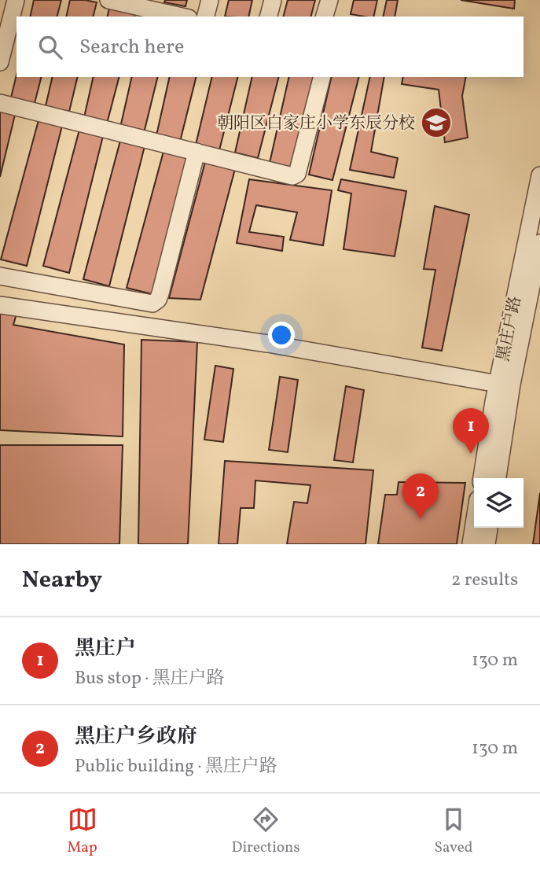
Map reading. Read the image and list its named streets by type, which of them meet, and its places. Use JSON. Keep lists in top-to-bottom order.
{
  "streets": {
    "street": ["黑庄户路"]
  },
  "places": {
    "school or university": ["朝阳区白家庄小学东辰分校"]
  },
  "page": {
    "search": "Search here",
    "pins": ["1", "2"],
    "heading": ["Nearby", "2 results"],
    "list": [
      {
        "mark": "1",
        "name": "黑庄户",
        "note": "Bus stop · 黑庄户路",
        "value": "130 m"
      },
      {
        "mark": "2",
        "name": "黑庄户乡政府",
        "note": "Public building · 黑庄户路",
        "value": "130 m"
      }
    ],
    "nav": ["Map", "Directions", "Saved"]
  }
}
